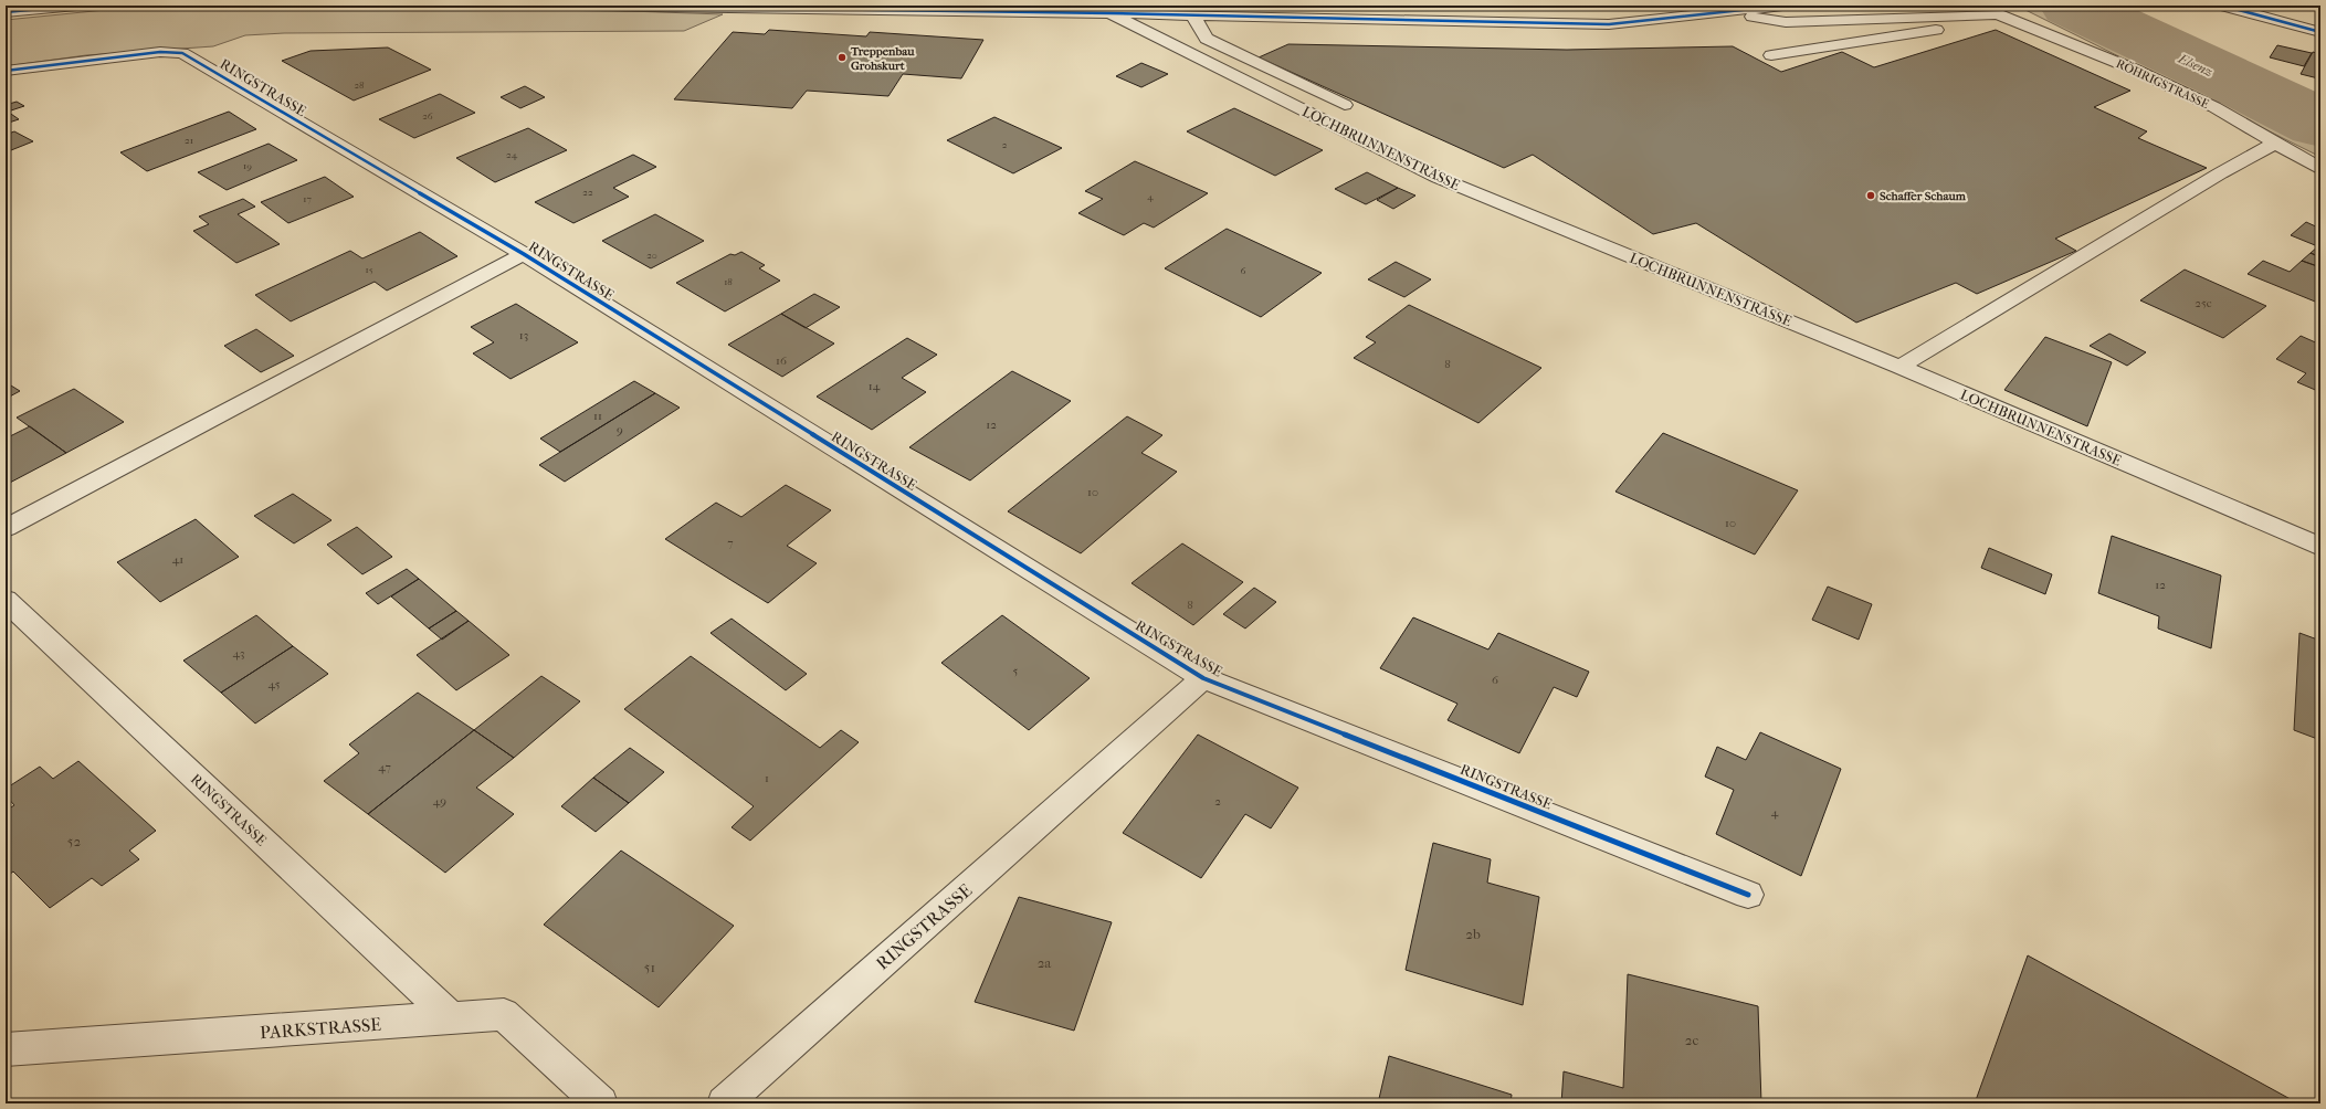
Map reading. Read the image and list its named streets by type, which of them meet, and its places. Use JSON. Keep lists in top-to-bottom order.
{
  "streets": {
    "street": [
      "RÖHRIGSTRASSE",
      "RINGSTRASSE",
      "LOCHBRUNNENSTRASSE",
      "PARKSTRASSE"
    ]
  },
  "crossings": [
    ["RINGSTRASSE", "PARKSTRASSE"]
  ],
  "water": ["Elsenz"],
  "places": ["Treppenbau Grohskurt", "Schaffer Schaum"],
  "house_numbers": [
    "28",
    "26",
    "21",
    "2",
    "24",
    "19",
    "22",
    "4",
    "17",
    "20",
    "15",
    "6",
    "18",
    "25c",
    "13",
    "16",
    "8",
    "14",
    "11",
    "12",
    "9",
    "10",
    "10",
    "7",
    "41",
    "12",
    "8",
    "43",
    "5",
    "6",
    "45",
    "47",
    "1",
    "49",
    "2",
    "4",
    "52",
    "2b",
    "2a",
    "51",
    "2c"
  ]
}
